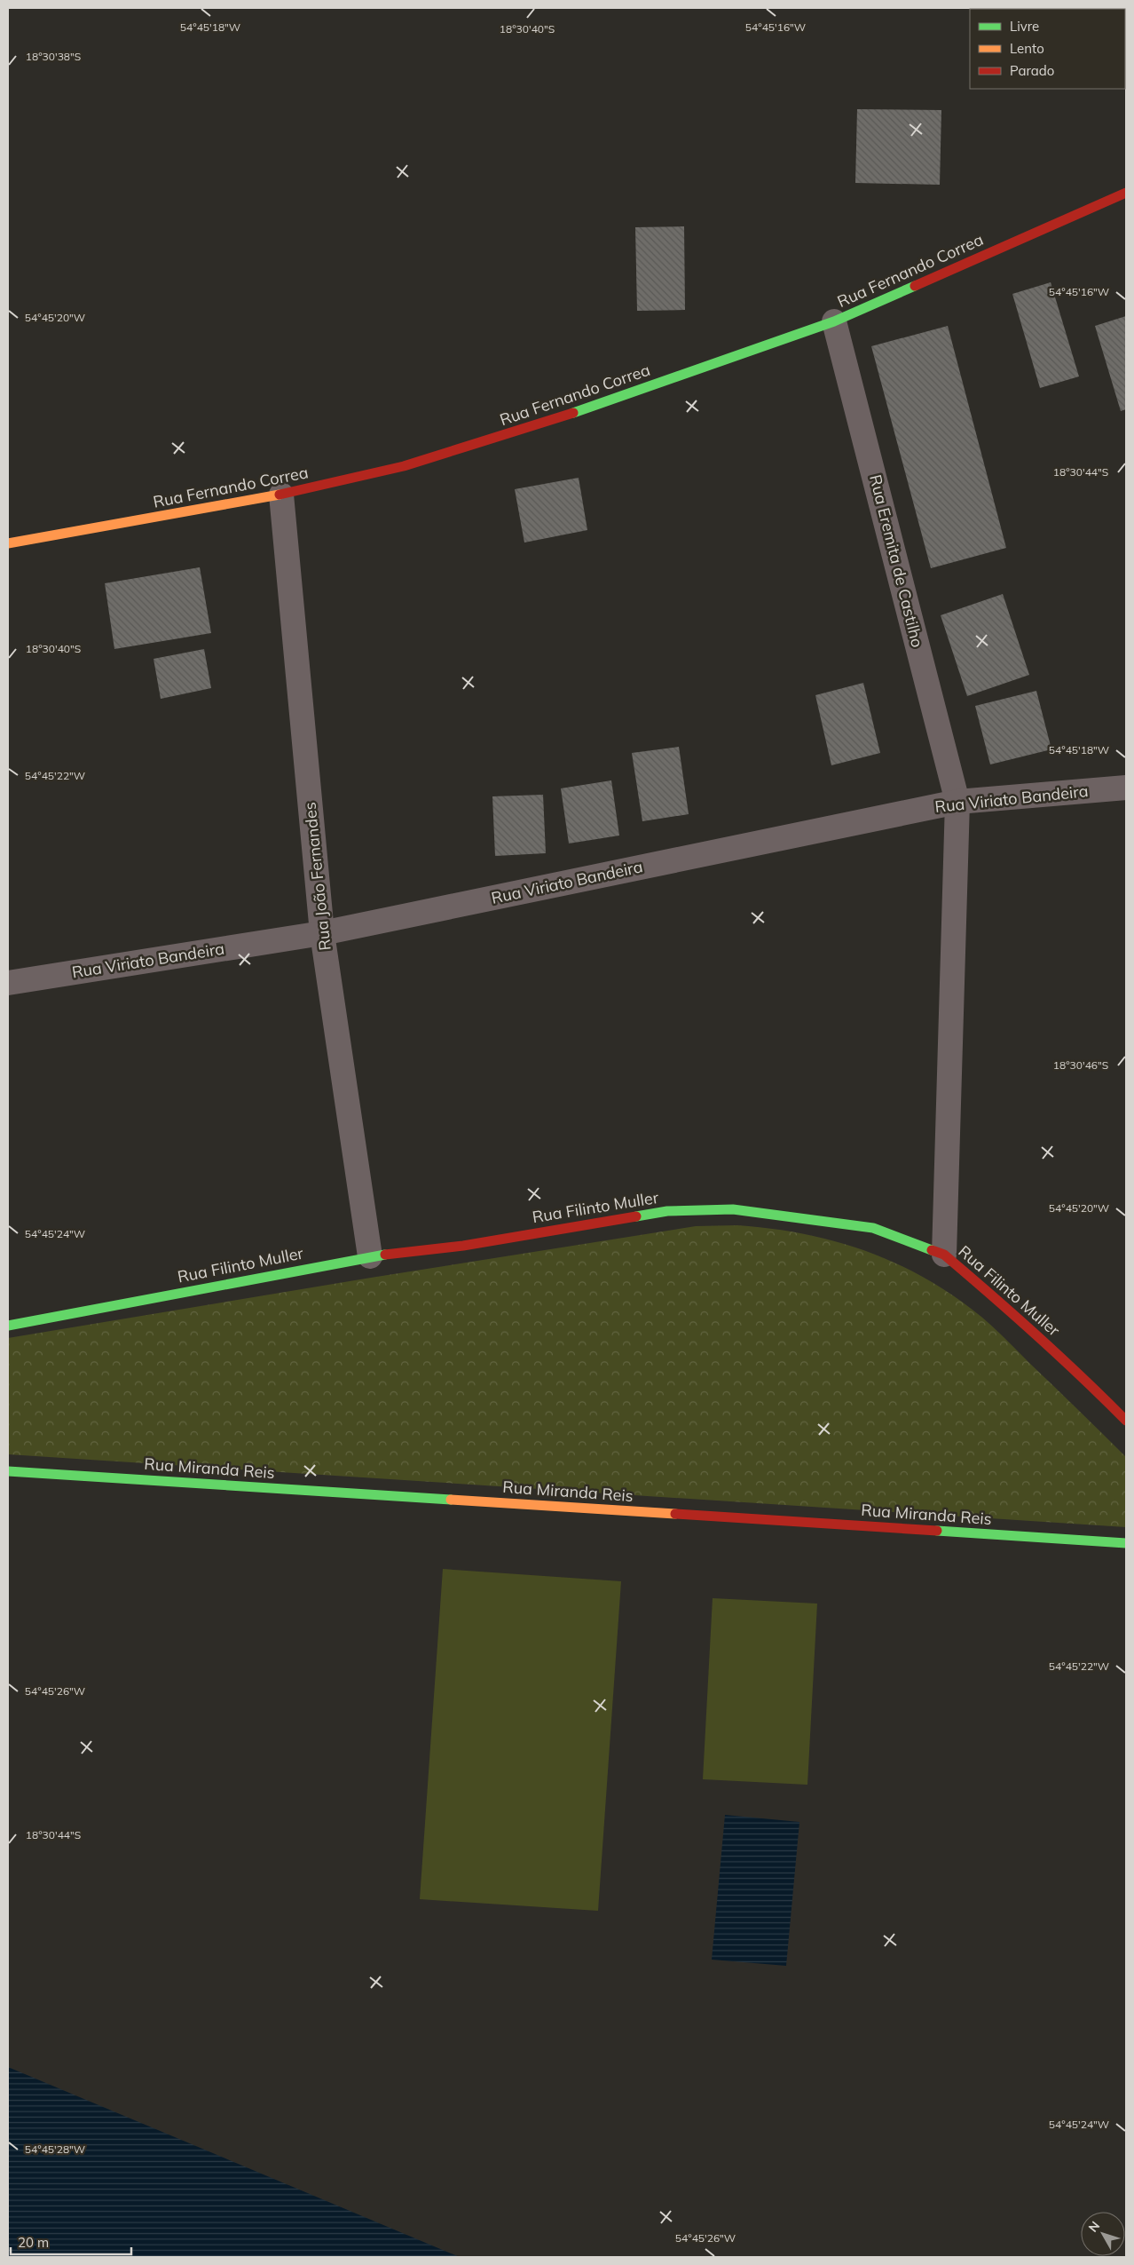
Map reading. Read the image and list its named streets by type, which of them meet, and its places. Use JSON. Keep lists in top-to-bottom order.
{
  "streets": {
    "street": [
      "Rua Fernando Correa",
      "Rua Eremita de Castilho",
      "Rua Viriato Bandeira",
      "Rua João Fernandes",
      "Rua Filinto Muller",
      "Rua Miranda Reis"
    ]
  },
  "crossings": [
    ["Rua Fernando Correa", "Rua Eremita de Castilho"],
    ["Rua Fernando Correa", "Rua João Fernandes"],
    ["Rua Eremita de Castilho", "Rua Viriato Bandeira"],
    ["Rua Eremita de Castilho", "Rua Filinto Muller"],
    ["Rua Viriato Bandeira", "Rua João Fernandes"],
    ["Rua João Fernandes", "Rua Filinto Muller"]
  ],
  "legend": ["Livre", "Lento", "Parado"],
  "scale_bar": "20 m",
  "north": "top left",
  "coordinates": [
    "54°45'18\"W",
    "54°45'16\"W",
    "18°30'40\"S",
    "18°30'38\"S",
    "54°45'20\"W",
    "18°30'44\"S",
    "54°45'22\"W",
    "18°30'46\"S",
    "54°45'24\"W",
    "54°45'26\"W",
    "54°45'28\"W"
  ]
}
